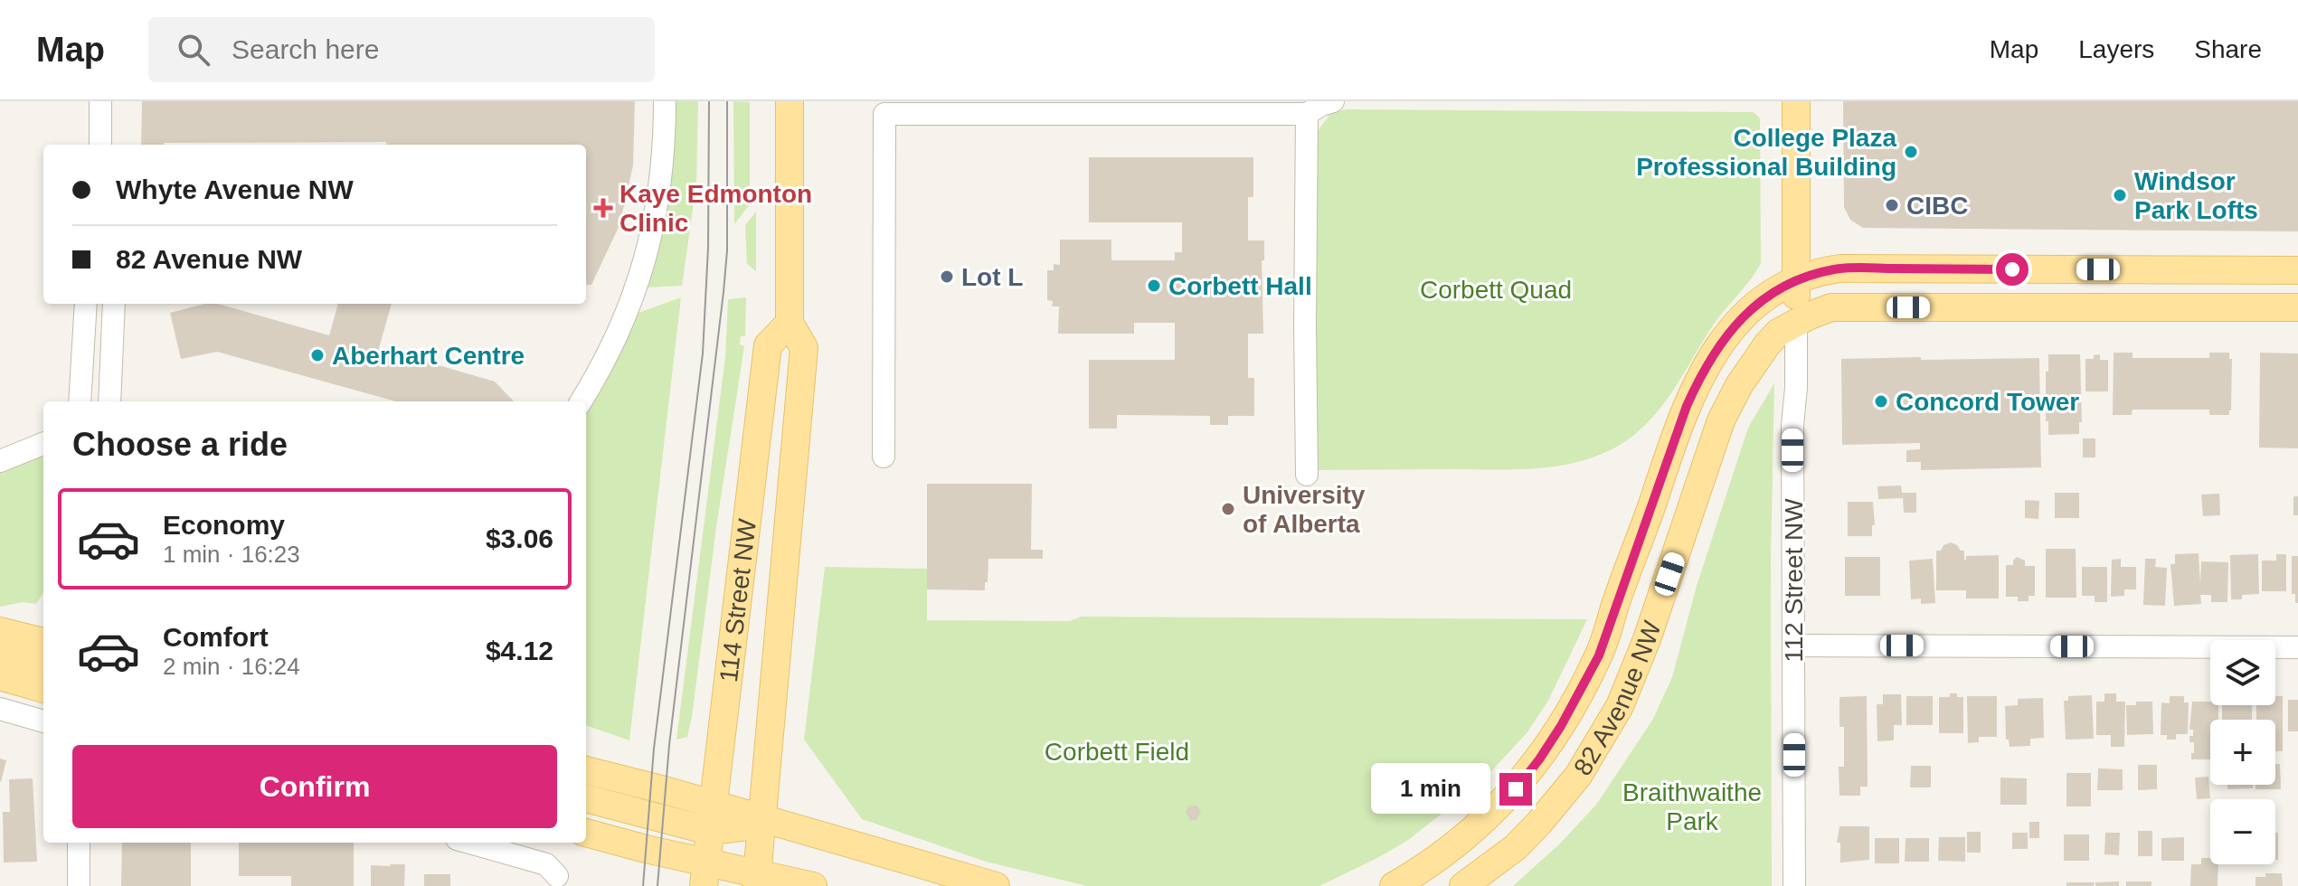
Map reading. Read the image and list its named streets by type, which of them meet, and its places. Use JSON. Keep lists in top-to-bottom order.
{
  "streets": {
    "main road": ["112 Street NW", "114 Street NW", "82 Avenue NW"]
  },
  "crossings": [
    ["112 Street NW", "82 Avenue NW"]
  ],
  "parks": ["Corbett Quad", "Corbett Field", "Braithwaithe Park"],
  "places": {
    "other": [
      "College Plaza Professional Building",
      "Windsor Park Lofts",
      "CIBC",
      "Lot L",
      "Corbett Hall",
      "Aberhart Centre",
      "Concord Tower",
      "University of Alberta"
    ],
    "health": ["Kaye Edmonton Clinic"]
  },
  "page": {
    "header": "Map",
    "search": "Search here",
    "nav": ["Map", "Layers", "Share"],
    "banner": ["Whyte Avenue NW", "82 Avenue NW"],
    "heading": "Choose a ride",
    "list": [
      {
        "name": "Economy",
        "note": "1 min · 16:23",
        "value": "$3.06"
      },
      {
        "name": "Comfort",
        "note": "2 min · 16:24",
        "value": "$4.12"
      }
    ],
    "map_buttons": ["+", "−"],
    "buttons": "Confirm",
    "bubble": "1 min"
  }
}
